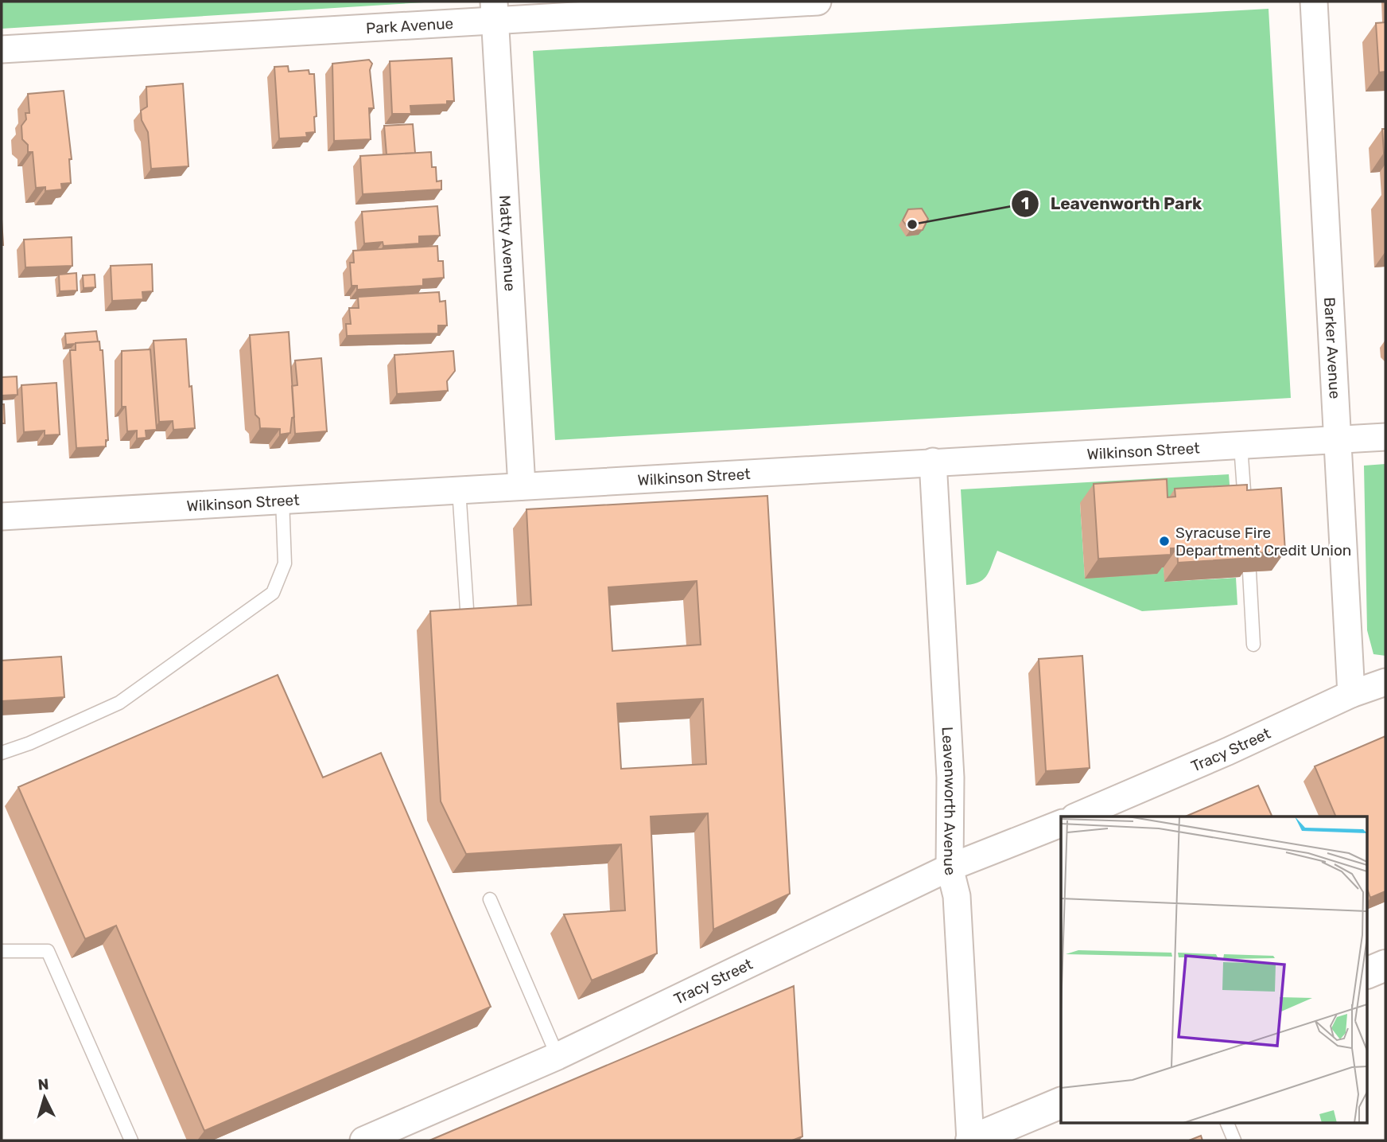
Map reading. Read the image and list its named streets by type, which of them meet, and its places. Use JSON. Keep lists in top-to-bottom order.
{
  "streets": {
    "street": [
      "Park Avenue",
      "Matty Avenue",
      "Barker Avenue",
      "Wilkinson Street",
      "Tracy Street",
      "Leavenworth Avenue"
    ]
  },
  "crossings": [
    ["Park Avenue", "Matty Avenue"],
    ["Matty Avenue", "Wilkinson Street"],
    ["Barker Avenue", "Wilkinson Street"],
    ["Barker Avenue", "Tracy Street"],
    ["Wilkinson Street", "Leavenworth Avenue"],
    ["Tracy Street", "Leavenworth Avenue"]
  ],
  "places": ["Leavenworth Park", "Syracuse Fire Department Credit Union"],
  "north": "top"
}
